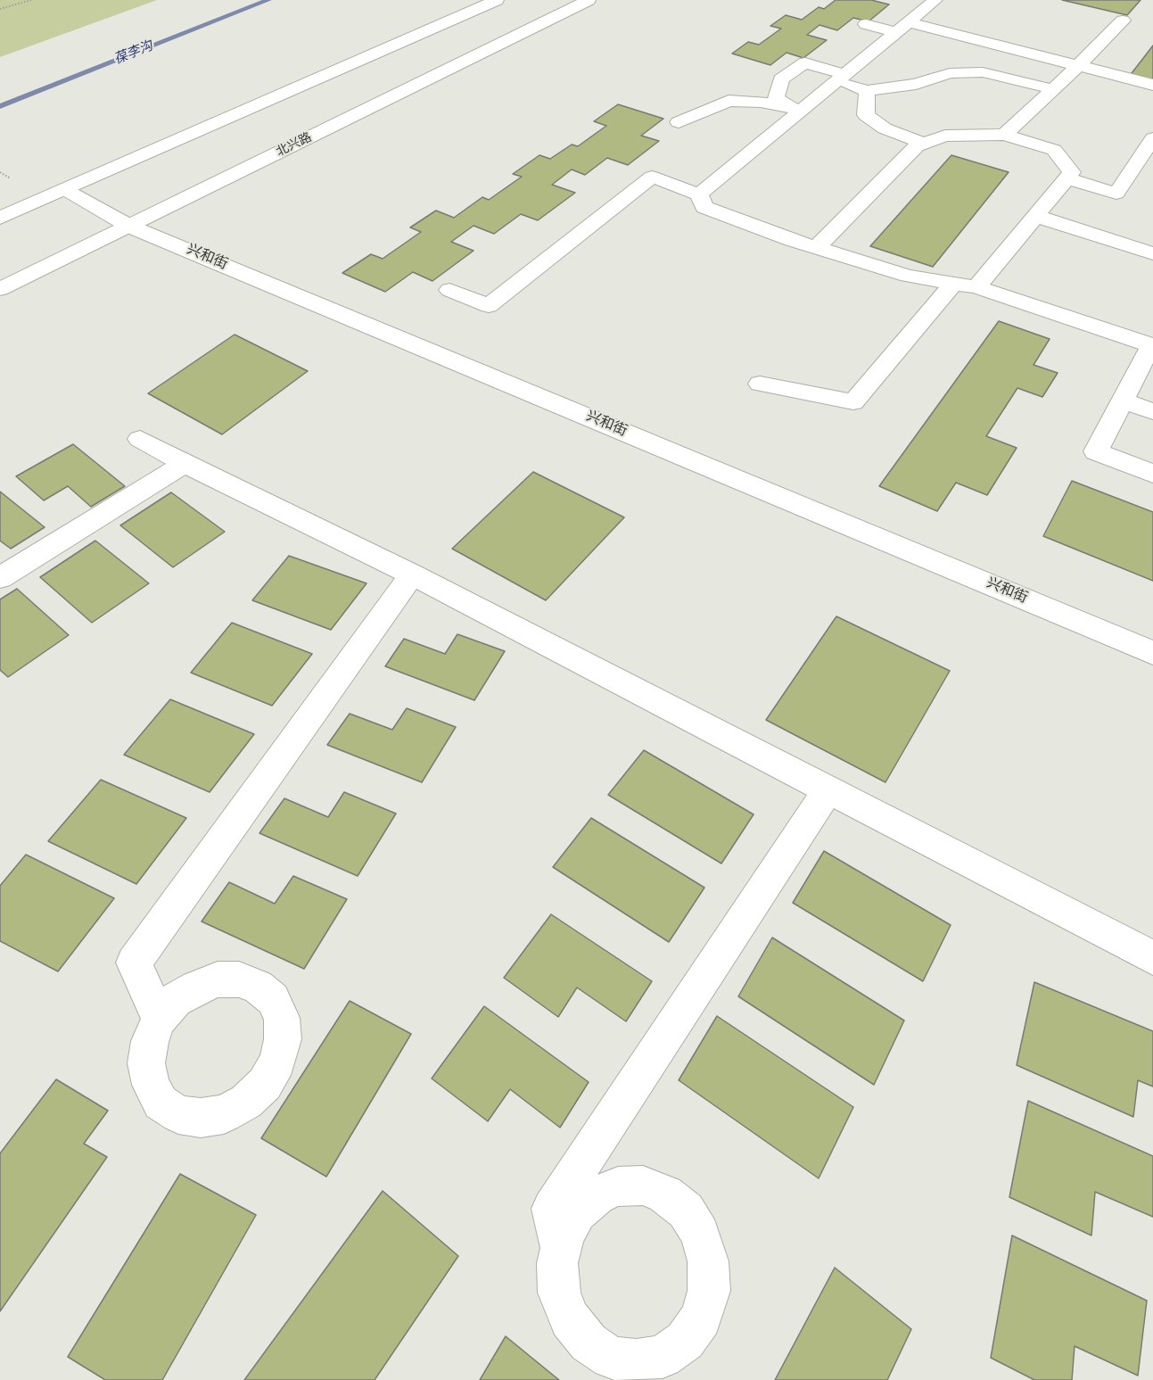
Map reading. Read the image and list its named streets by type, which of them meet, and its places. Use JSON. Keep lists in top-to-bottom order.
{
  "streets": {
    "main road": ["北兴路", "兴和街"]
  },
  "crossings": [
    ["北兴路", "兴和街"]
  ],
  "water": ["葆李沟"]
}
